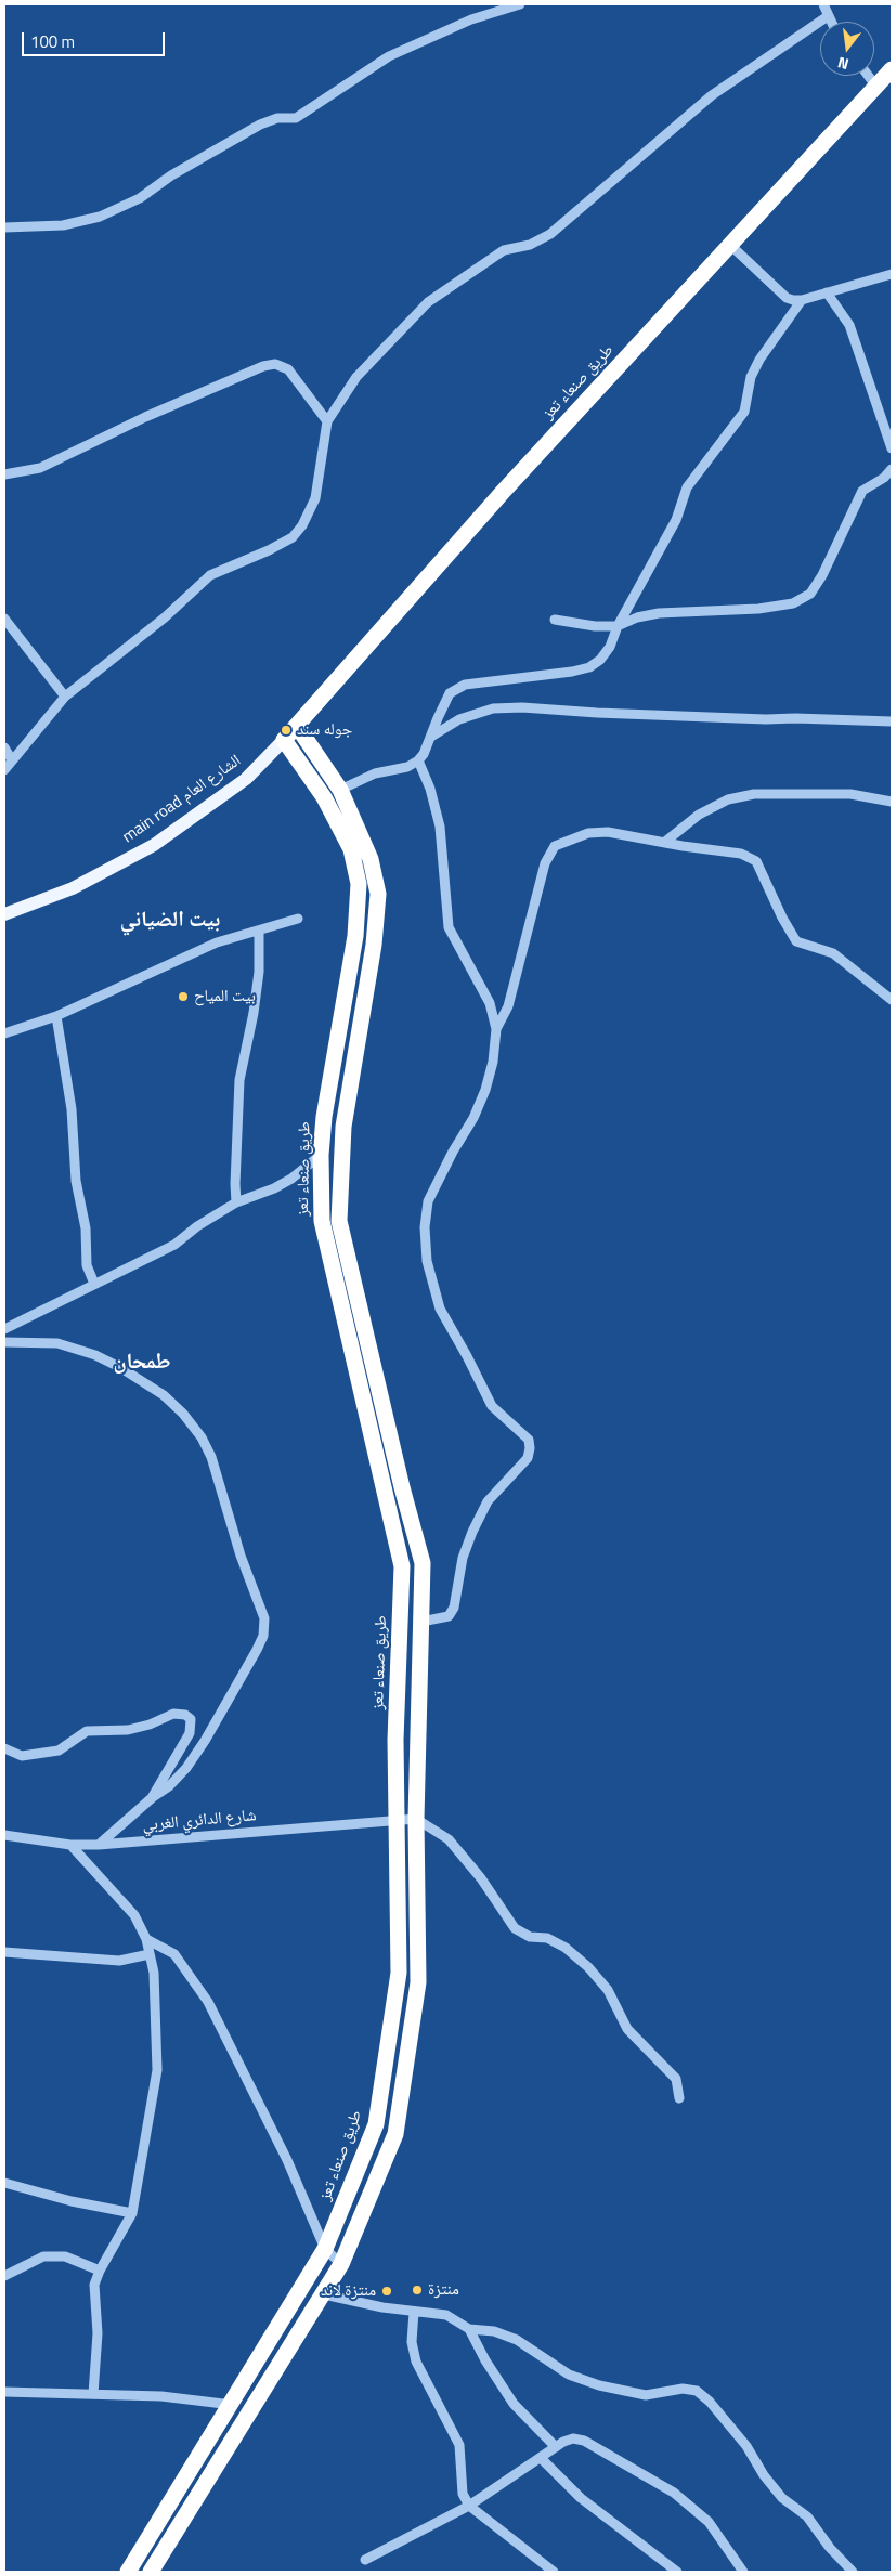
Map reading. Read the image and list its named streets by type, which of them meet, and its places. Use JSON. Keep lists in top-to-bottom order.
{
  "streets": {
    "highway": ["طريق صنعاء تعز"],
    "main road": ["main road الشارع العام"],
    "street": ["شارع الدائري الغربي"]
  },
  "crossings": [
    ["طريق صنعاء تعز", "main road الشارع العام"],
    ["طريق صنعاء تعز", "شارع الدائري الغربي"]
  ],
  "districts": ["بيت الضياني", "طمحان"],
  "places": [
    "جوله سند",
    "بيت المياح",
    "منتزة",
    "منتزة لاند"
  ],
  "scale_bar": "100 m",
  "north": "bottom"
}
